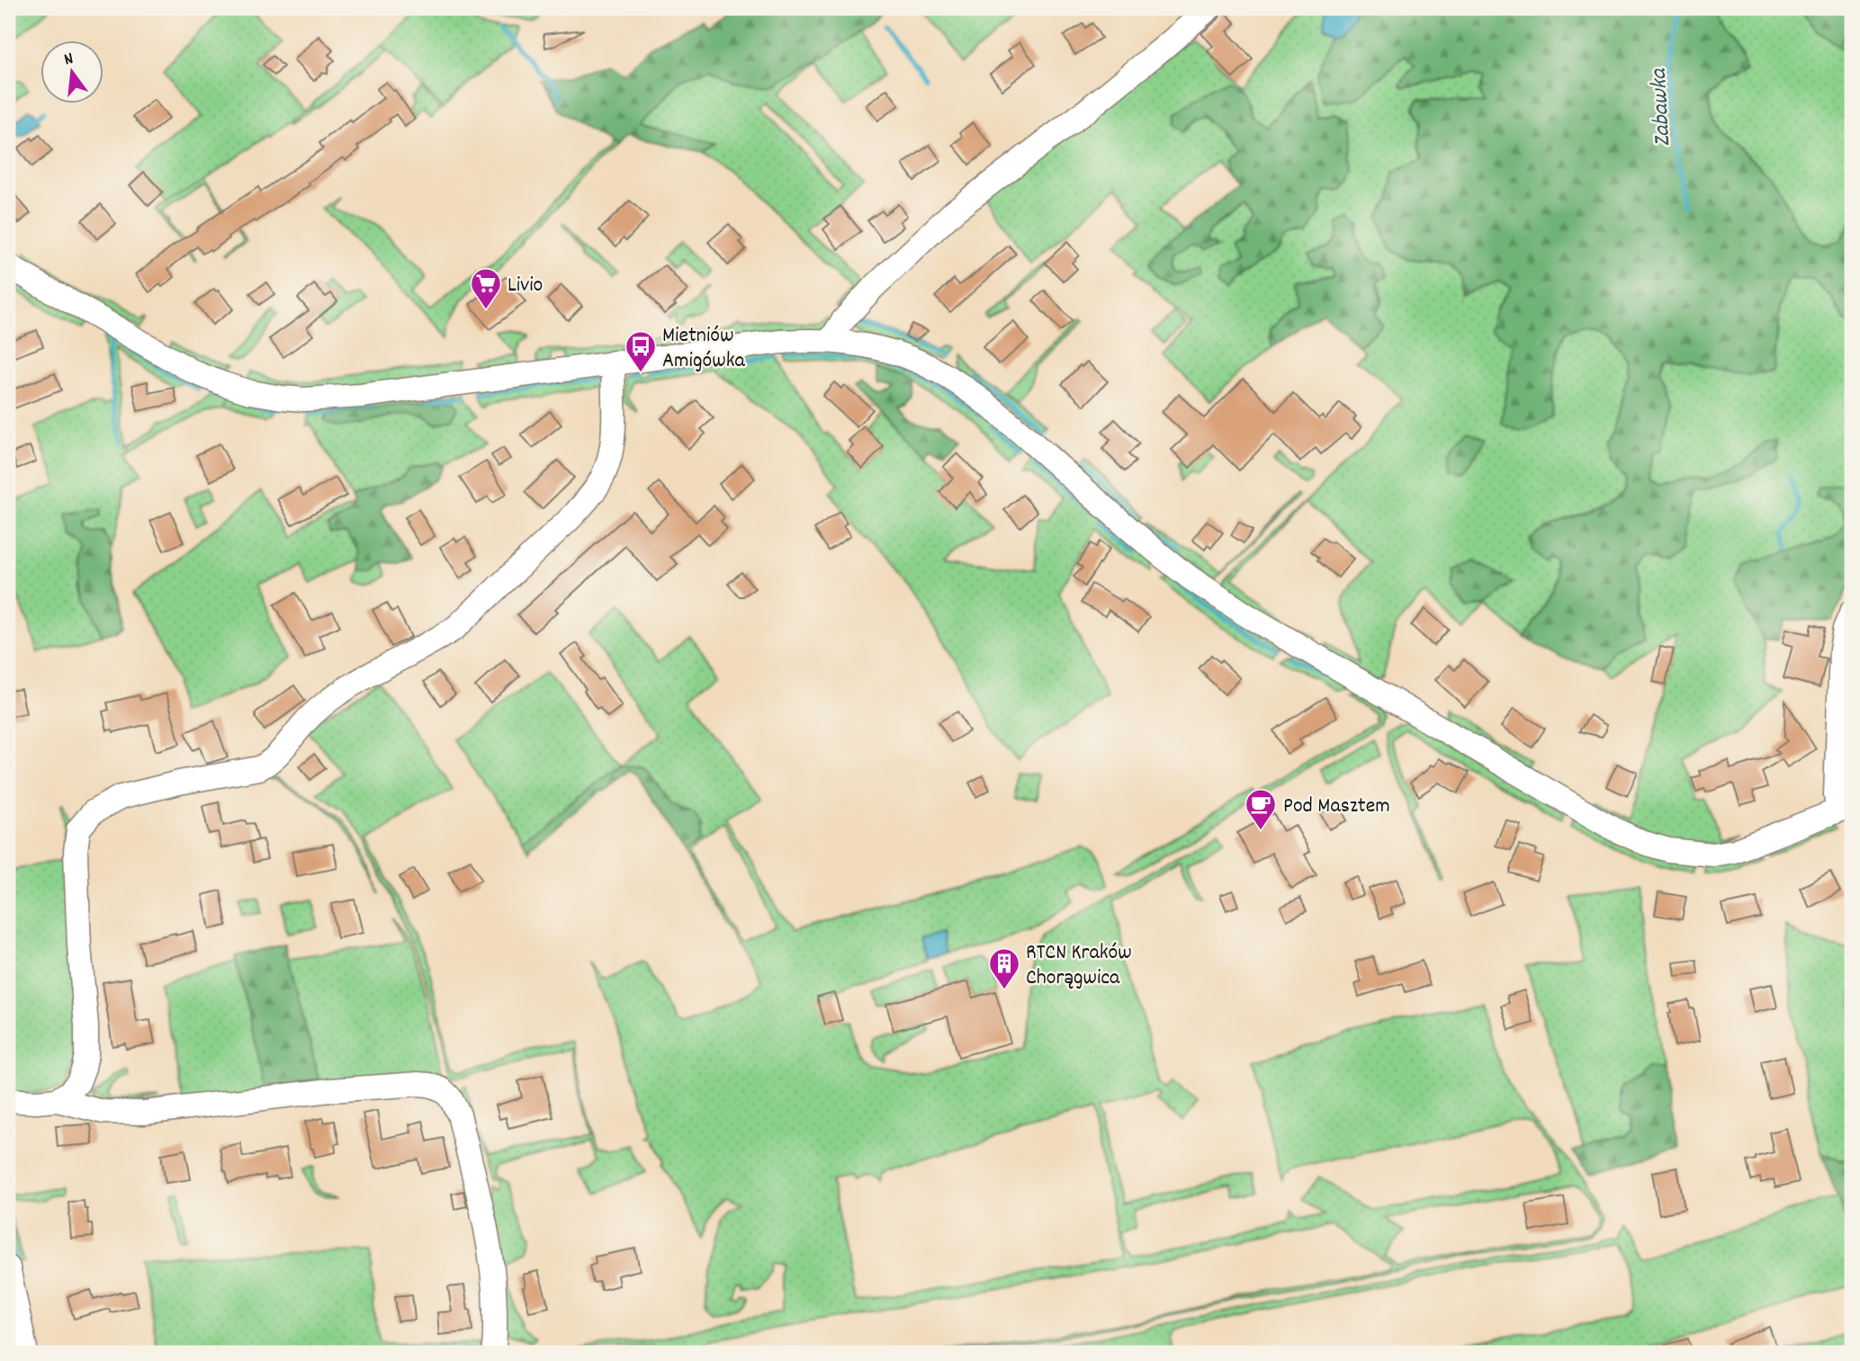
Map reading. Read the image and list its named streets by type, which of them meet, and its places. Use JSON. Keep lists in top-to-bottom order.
{
  "water": ["Zabawka"],
  "places": {
    "supermarket": ["Livio"],
    "bus stop": ["Mietniów Amigówka"],
    "cafe": ["Pod Masztem"],
    "building": ["RTCN Kraków Chorągwica"]
  },
  "north": "top"
}
